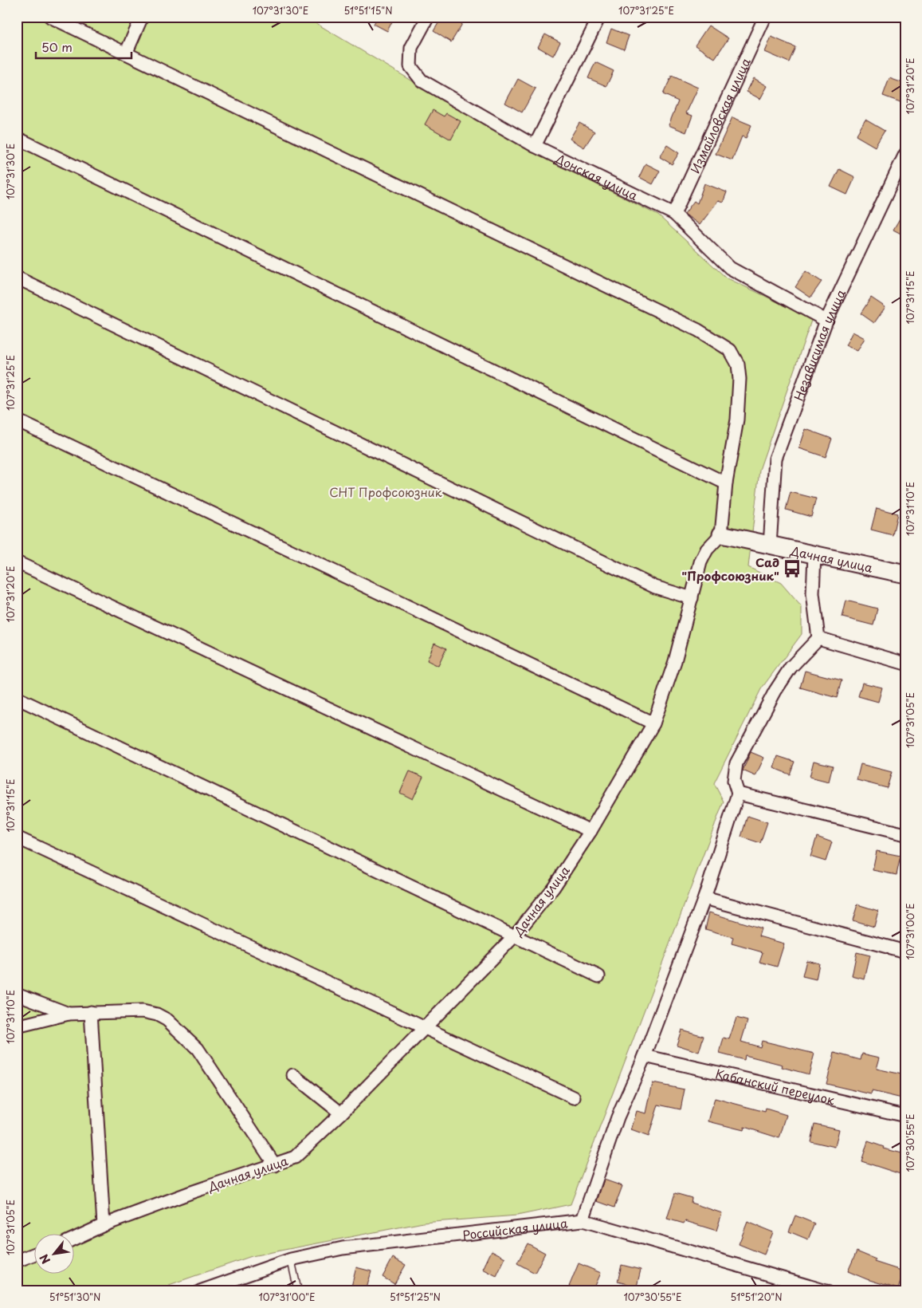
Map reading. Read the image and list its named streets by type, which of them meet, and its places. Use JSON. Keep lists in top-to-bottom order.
{
  "streets": {
    "street": [
      "Измайловская улица",
      "Донская улица",
      "Независимая улица",
      "Дачная улица",
      "Кабанский переулок",
      "Российская улица"
    ]
  },
  "crossings": [
    ["Измайловская улица", "Донская улица"],
    ["Донская улица", "Независимая улица"],
    ["Независимая улица", "Дачная улица"]
  ],
  "parks": ["СНТ Профсоюзник"],
  "places": {
    "bus stop": ["Сад \"Профсоюзник\""]
  },
  "scale_bar": "50 m",
  "north": "bottom left",
  "coordinates": [
    "107°31'30\"E",
    "51°51'15\"N",
    "107°31'25\"E",
    "107°31'20\"E",
    "107°31'15\"E",
    "107°31'10\"E",
    "107°31'05\"E",
    "107°31'00\"E",
    "107°30'55\"E",
    "51°51'30\"N",
    "51°51'25\"N",
    "51°51'20\"N"
  ]
}
